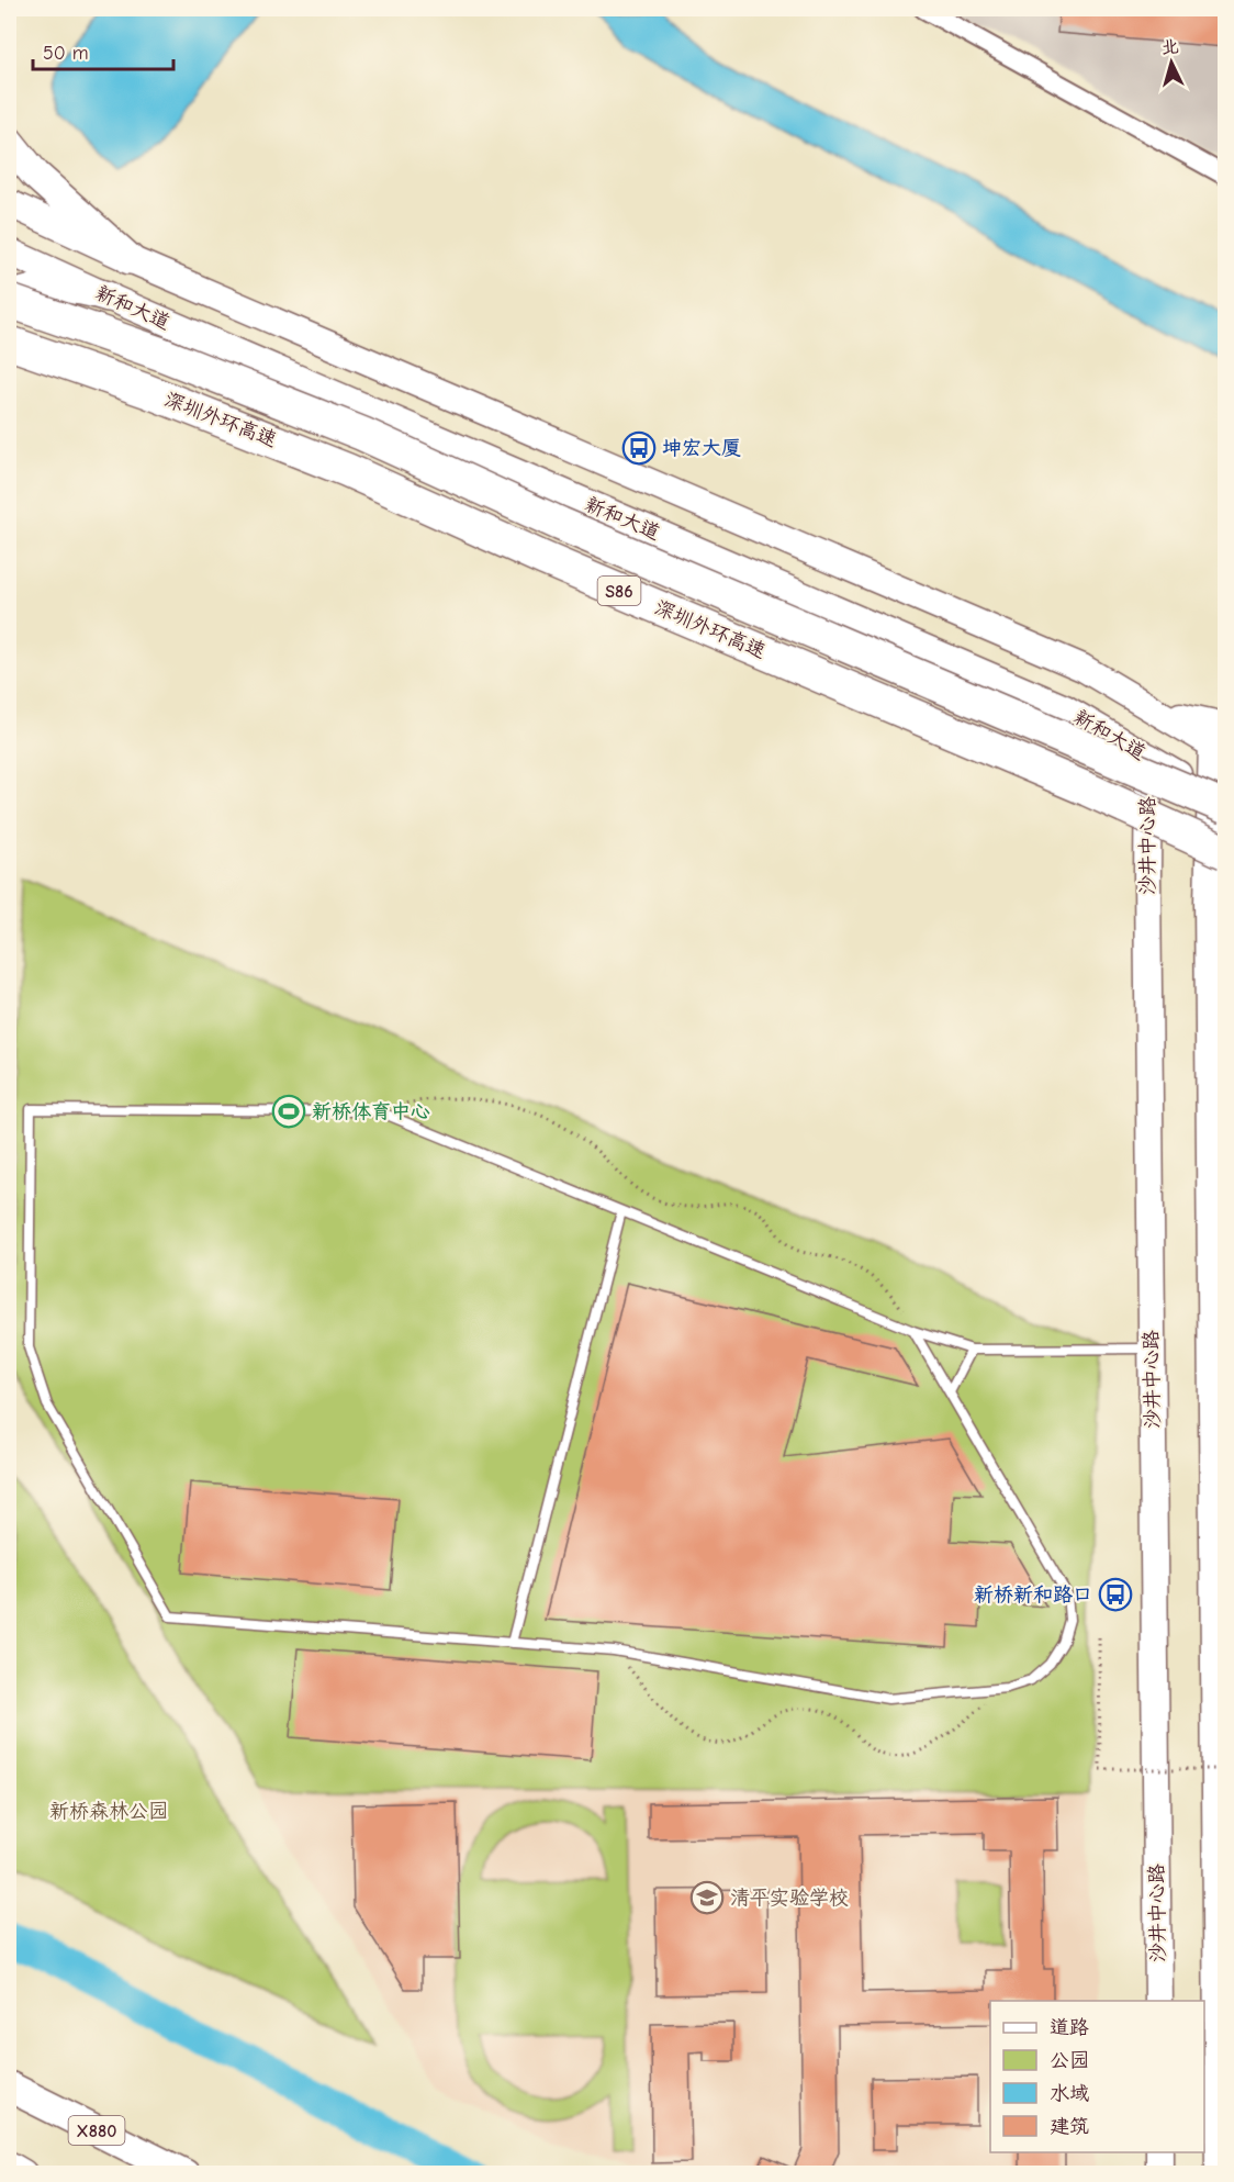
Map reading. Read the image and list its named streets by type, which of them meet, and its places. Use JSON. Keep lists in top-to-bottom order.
{
  "streets": {
    "highway": ["深圳外环高速", "S86"],
    "main road": ["X880"],
    "street": ["新和大道", "沙井中心路"]
  },
  "crossings": [
    ["新和大道", "深圳外环高速"],
    ["新和大道", "沙井中心路"]
  ],
  "parks": ["新桥森林公园"],
  "places": {
    "bus stop": ["坤宏大厦", "新桥新和路口"],
    "sports": ["新桥体育中心"],
    "school or university": ["清平实验学校"]
  },
  "legend": [
    "道路",
    "公园",
    "水域",
    "建筑"
  ],
  "scale_bar": "50 m",
  "north": "top"
}
